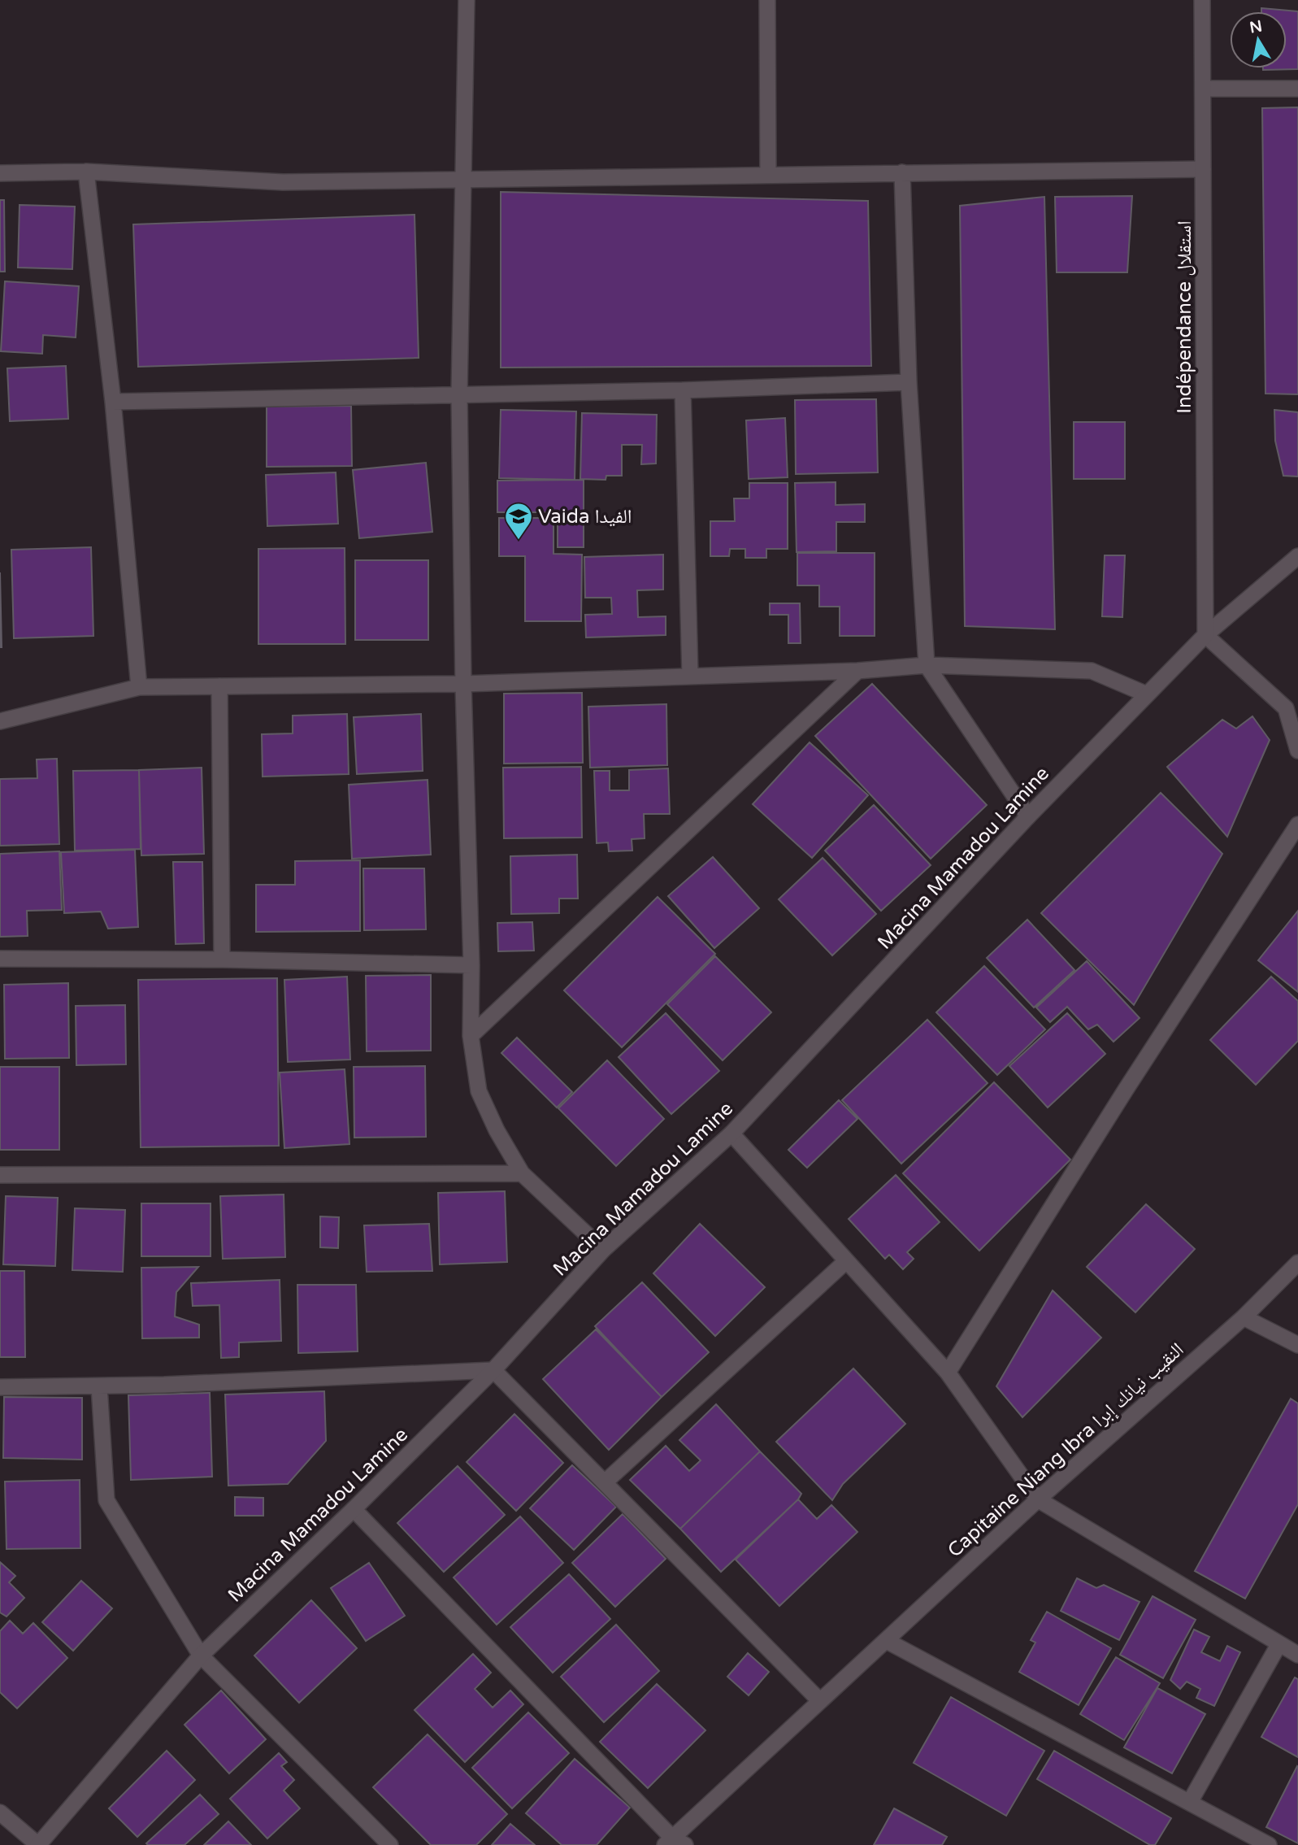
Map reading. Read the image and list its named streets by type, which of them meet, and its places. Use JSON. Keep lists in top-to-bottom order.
{
  "streets": {
    "street": ["Indépendance استقلال", "Macina Mamadou Lamine", "Capitaine Niang Ibra النقيب نيانك إبرا"]
  },
  "crossings": [
    ["Indépendance استقلال", "Macina Mamadou Lamine"]
  ],
  "places": {
    "school or university": ["Vaida الفيدا"]
  },
  "north": "top"
}
